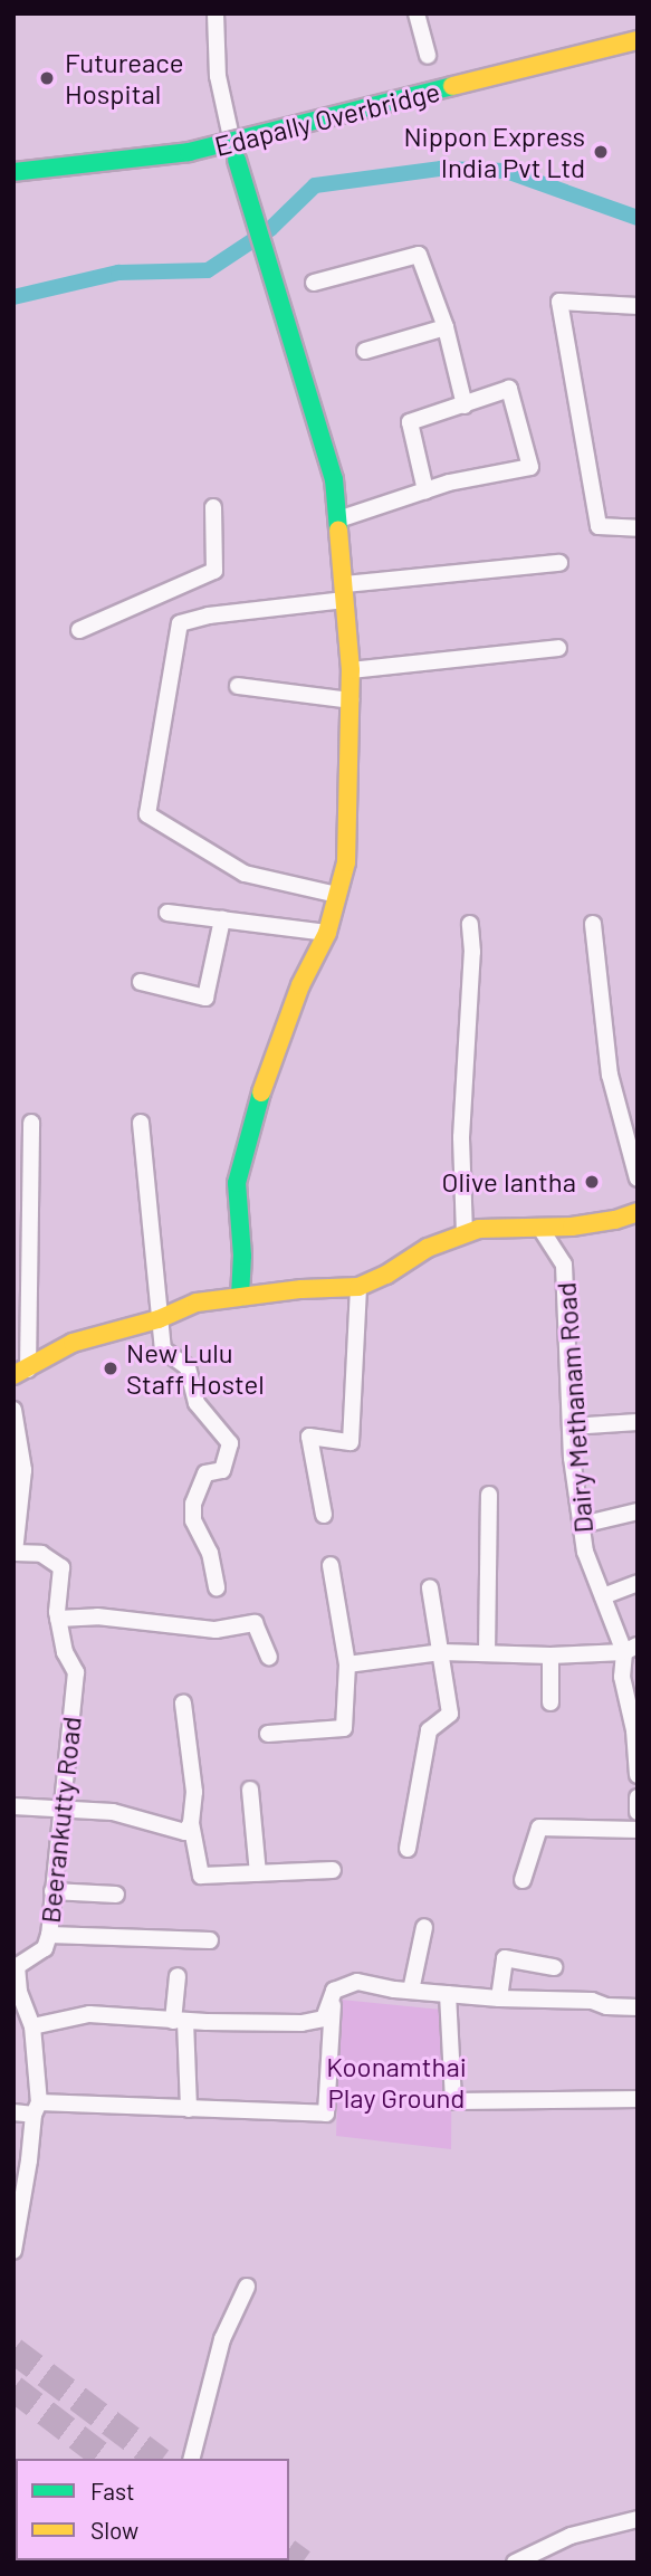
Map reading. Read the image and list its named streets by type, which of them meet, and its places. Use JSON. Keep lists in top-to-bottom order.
{
  "streets": {
    "main road": ["Edapally Overbridge"],
    "street": ["Dairy Methanam Road", "Beerankutty Road"]
  },
  "parks": ["Koonamthai Play Ground"],
  "places": [
    "Futureace Hospital",
    "Nippon Express India Pvt Ltd",
    "Olive Iantha",
    "New Lulu Staff Hostel"
  ],
  "legend": ["Fast", "Slow"]
}
